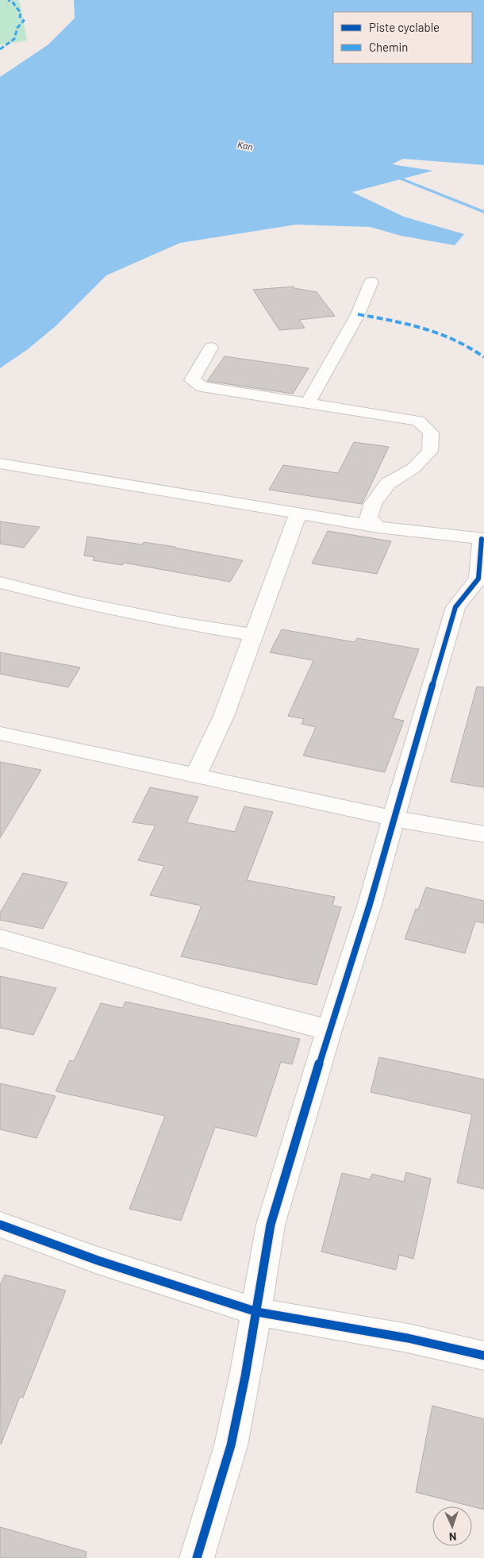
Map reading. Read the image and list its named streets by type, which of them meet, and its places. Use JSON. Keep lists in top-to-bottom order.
{
  "water": ["Kan"],
  "legend": ["Piste cyclable", "Chemin"],
  "north": "bottom"
}
